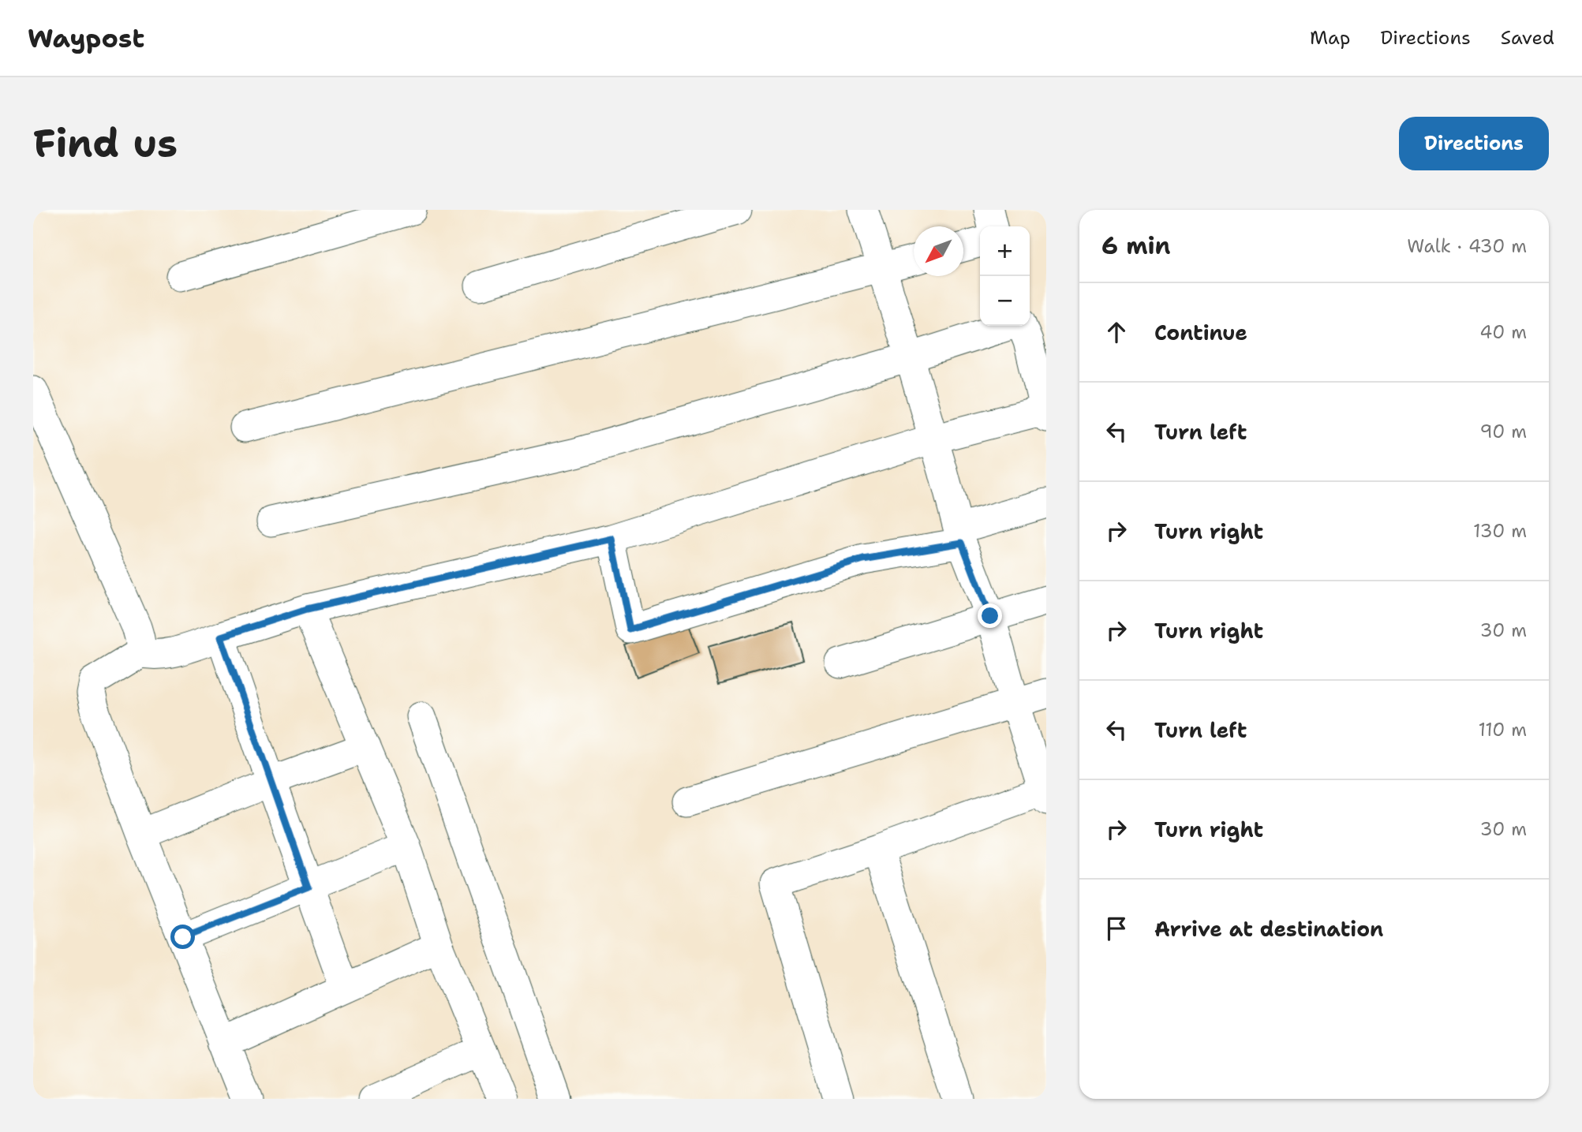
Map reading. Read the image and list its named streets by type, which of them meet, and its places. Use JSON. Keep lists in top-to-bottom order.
{
  "north": "bottom left",
  "page": {
    "header": "Waypost",
    "nav": ["Map", "Directions", "Saved"],
    "buttons": "Directions",
    "title": "Find us",
    "heading": ["6 min", "Walk · 430 m"],
    "map_buttons": ["+", "−"],
    "list": [
      ["Continue", "40 m"],
      ["Turn left", "90 m"],
      ["Turn right", "130 m"],
      ["Turn right", "30 m"],
      ["Turn left", "110 m"],
      ["Turn right", "30 m"],
      "Arrive at destination"
    ]
  }
}
